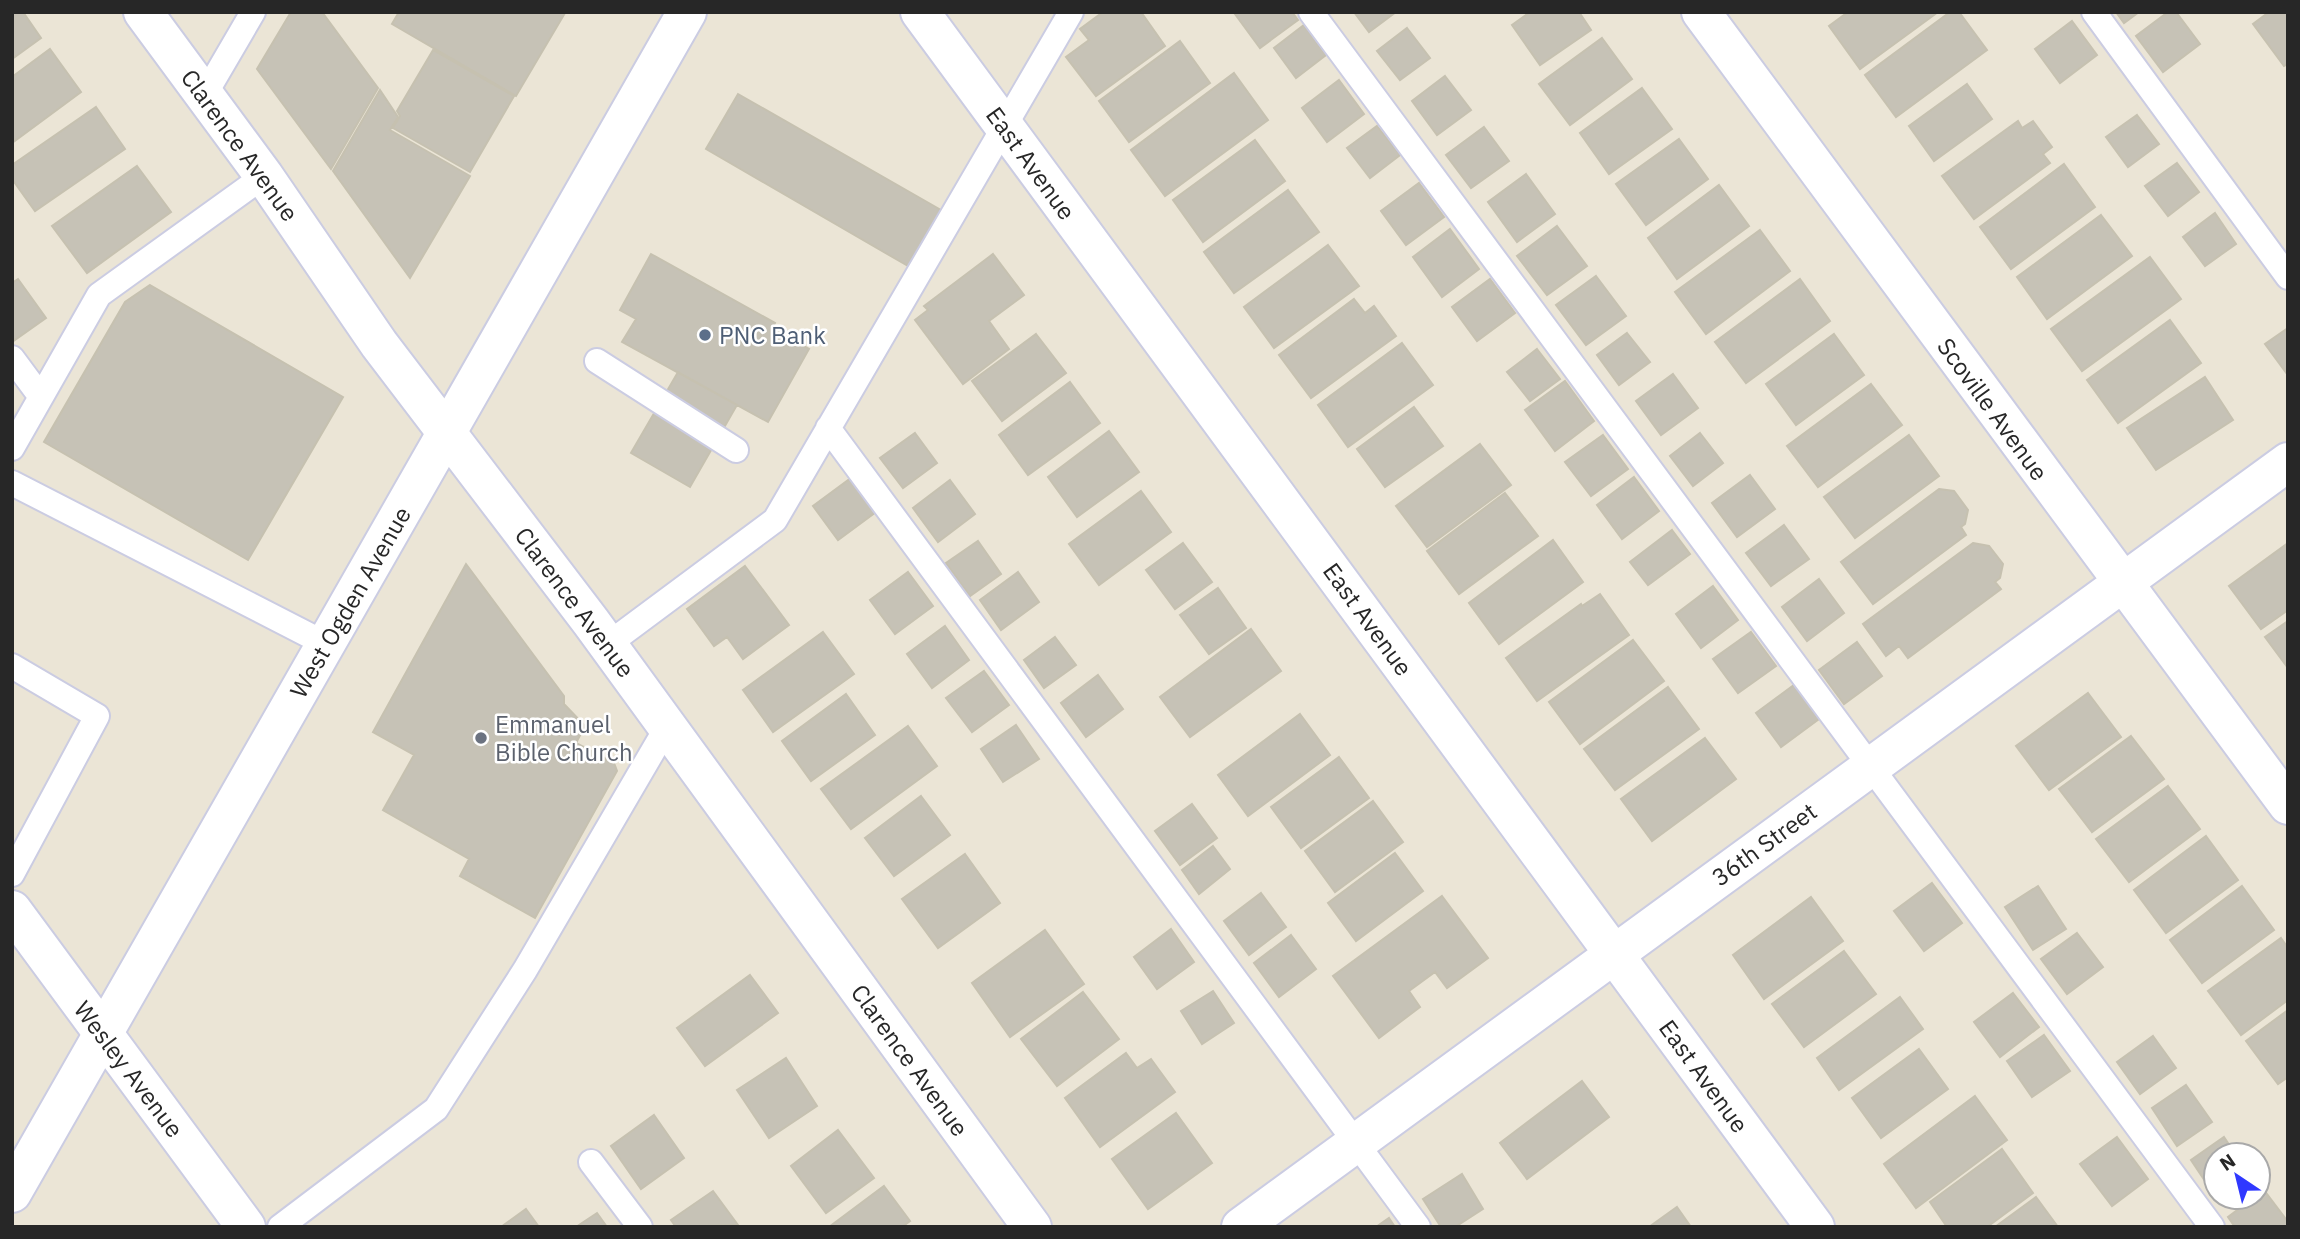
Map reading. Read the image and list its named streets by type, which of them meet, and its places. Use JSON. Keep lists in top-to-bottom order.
{
  "streets": {
    "street": [
      "Clarence Avenue",
      "East Avenue",
      "Scoville Avenue",
      "West Ogden Avenue",
      "36th Street",
      "Wesley Avenue"
    ]
  },
  "crossings": [
    ["Clarence Avenue", "West Ogden Avenue"],
    ["East Avenue", "36th Street"],
    ["Scoville Avenue", "36th Street"],
    ["West Ogden Avenue", "Wesley Avenue"]
  ],
  "places": ["PNC Bank", "Emmanuel Bible Church"],
  "north": "top left"
}
